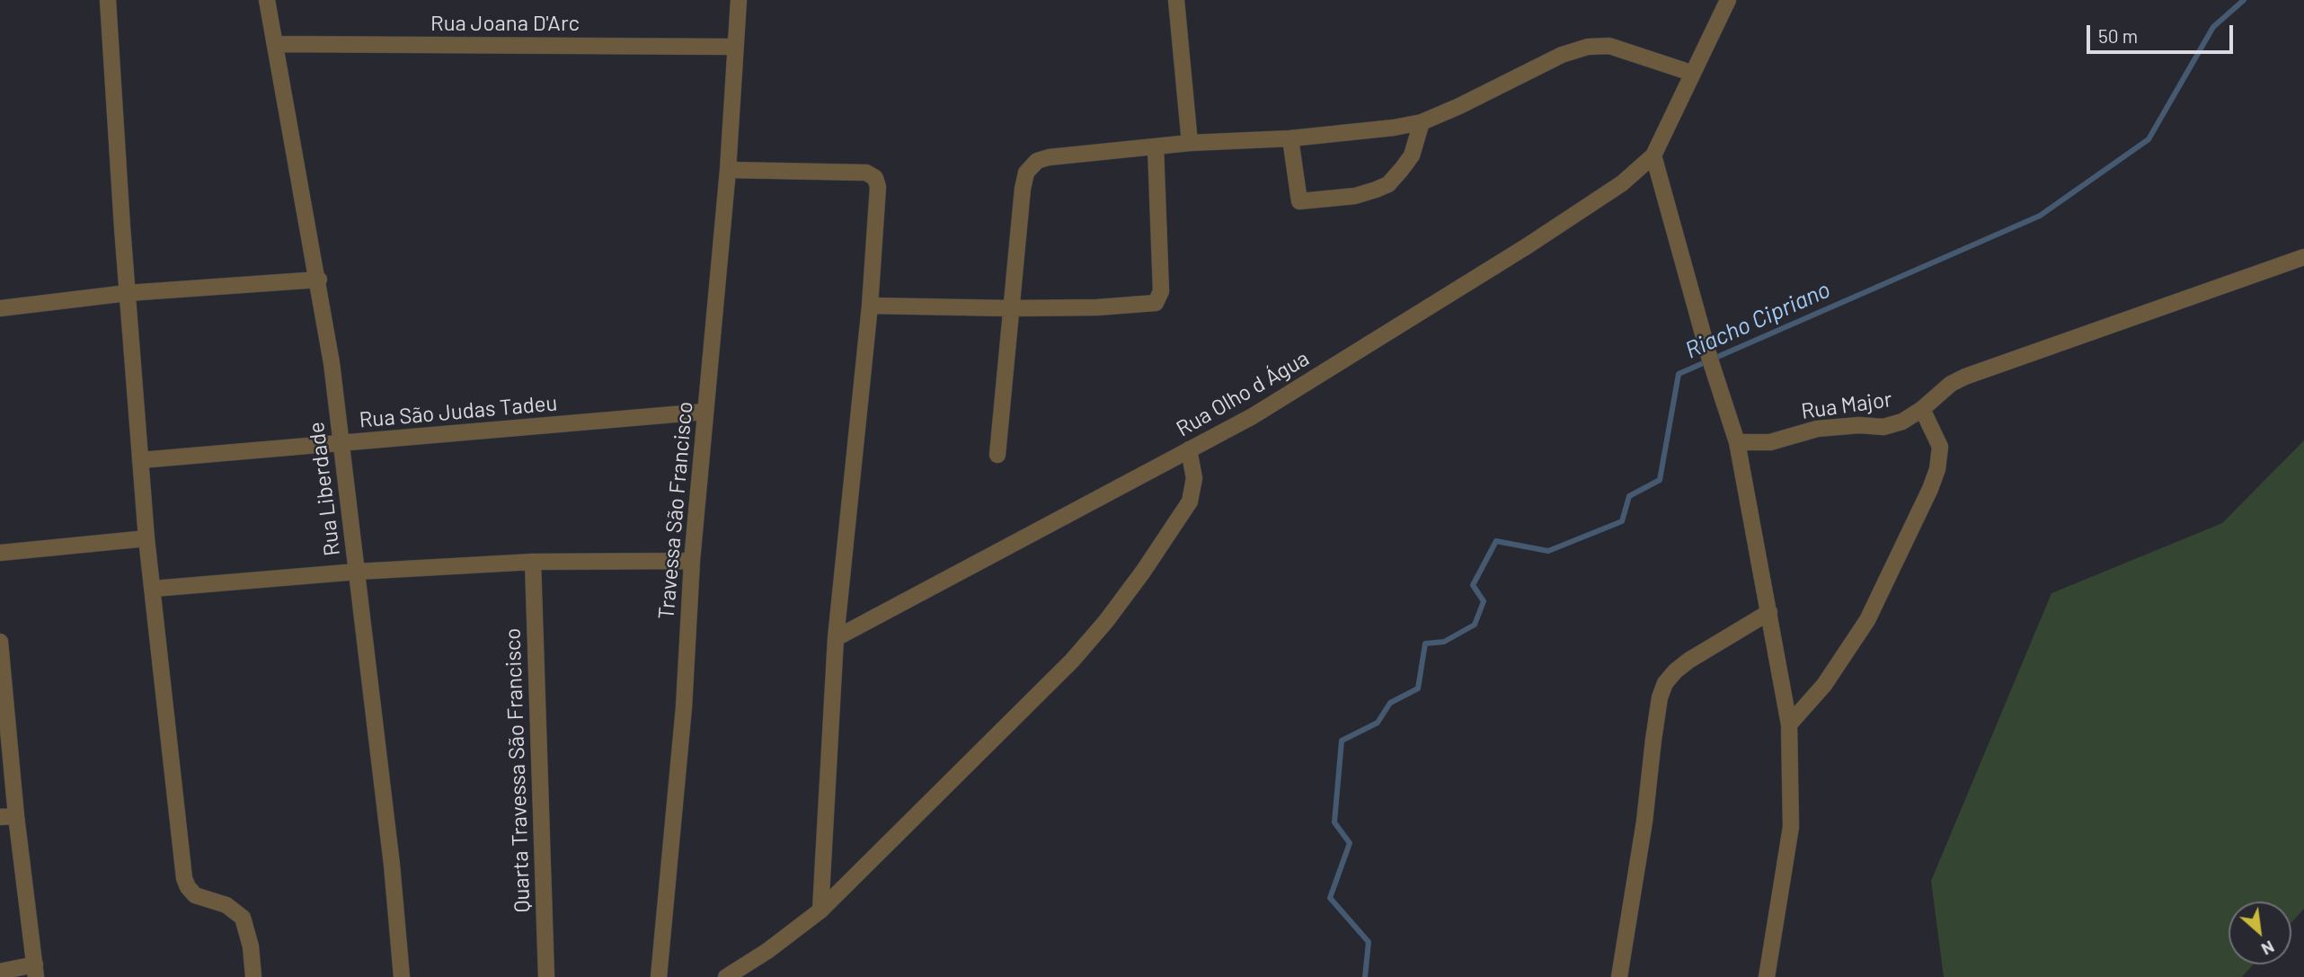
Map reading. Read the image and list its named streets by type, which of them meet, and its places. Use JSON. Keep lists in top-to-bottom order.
{
  "streets": {
    "street": [
      "Rua Joana D'Arc",
      "Rua Olho d Água",
      "Rua Major",
      "Rua São Judas Tadeu",
      "Rua Liberdade",
      "Travessa São Francisco",
      "Quarta Travessa São Francisco"
    ]
  },
  "crossings": [
    ["Rua Joana D'Arc", "Rua Liberdade"],
    ["Rua Joana D'Arc", "Travessa São Francisco"],
    ["Rua São Judas Tadeu", "Rua Liberdade"],
    ["Rua São Judas Tadeu", "Travessa São Francisco"]
  ],
  "water": ["Riacho Cipriano"],
  "scale_bar": "50 m",
  "north": "bottom right"
}
